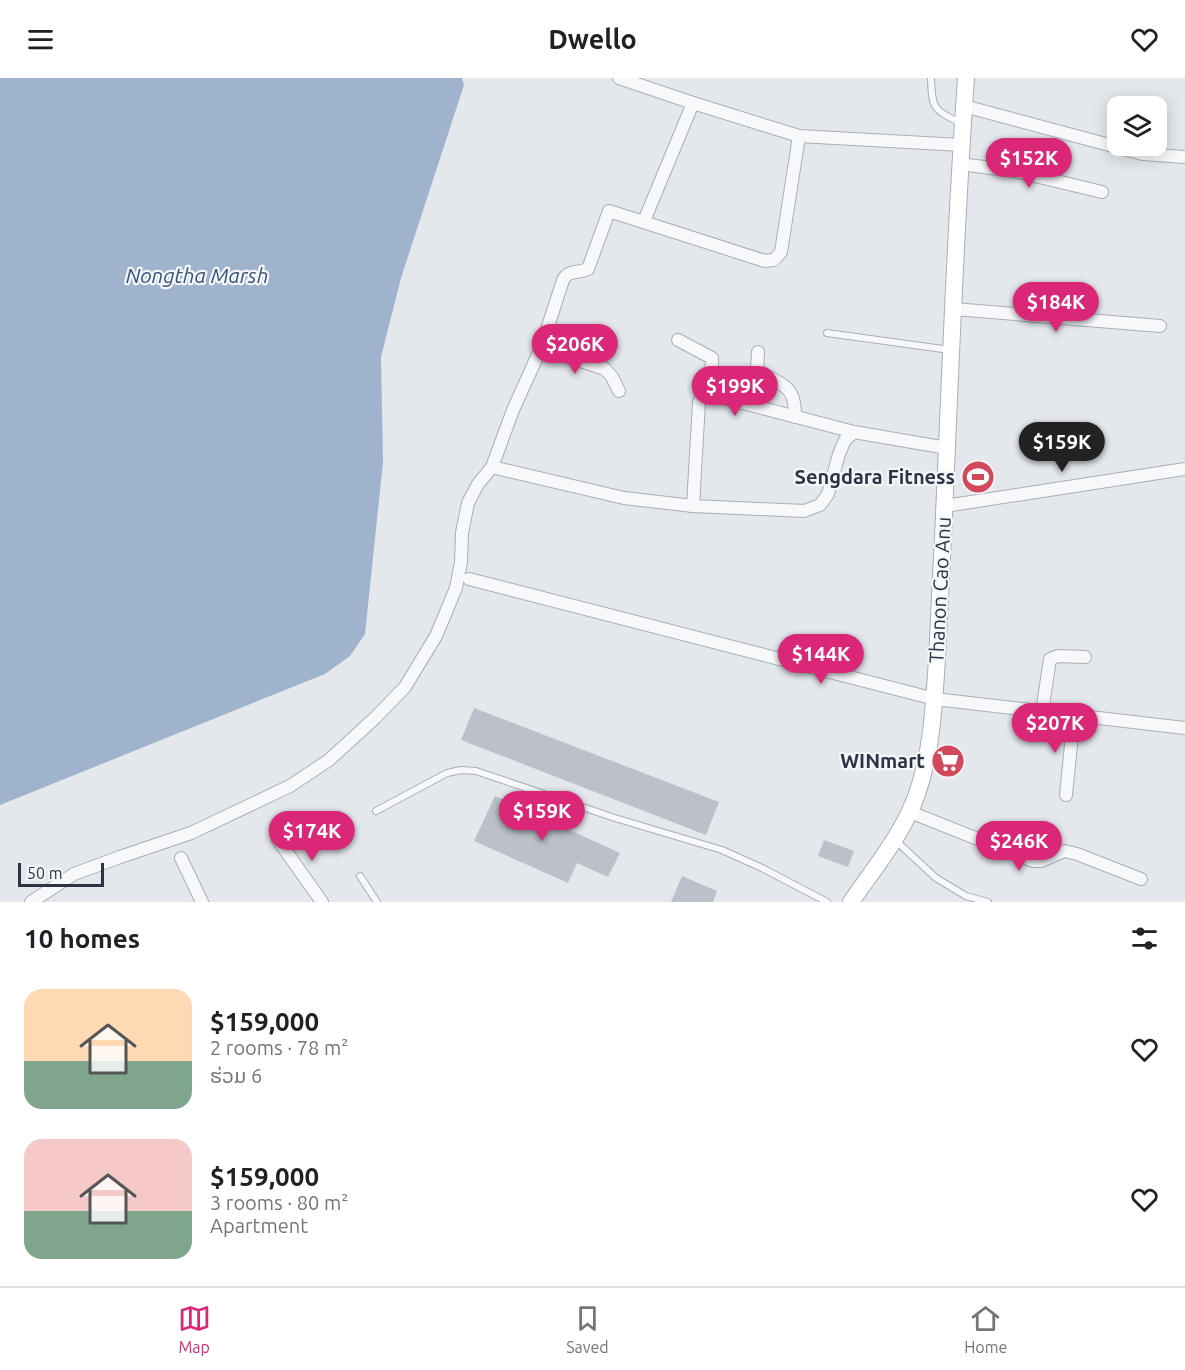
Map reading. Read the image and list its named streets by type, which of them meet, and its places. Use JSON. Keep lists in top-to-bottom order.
{
  "streets": {
    "street": ["Thanon Cao Anu"]
  },
  "water": ["Nongtha Marsh"],
  "places": {
    "sports": ["Sengdara Fitness"],
    "supermarket": ["WINmart"]
  },
  "scale_bar": "50 m",
  "page": {
    "header": "Dwello",
    "price": [
      "$152K",
      "$184K",
      "$206K",
      "$199K",
      "$159K",
      "$144K",
      "$207K",
      "$159K",
      "$174K",
      "$246K"
    ],
    "scale": "50 m",
    "heading": "10 homes",
    "list": [
      {
        "name": "$159,000",
        "note": "2 rooms · 78 m² · ຮ່ວມ 6"
      },
      {
        "name": "$159,000",
        "note": "3 rooms · 80 m² · Apartment"
      }
    ],
    "tabs": ["Map", "Saved", "Home"]
  }
}
